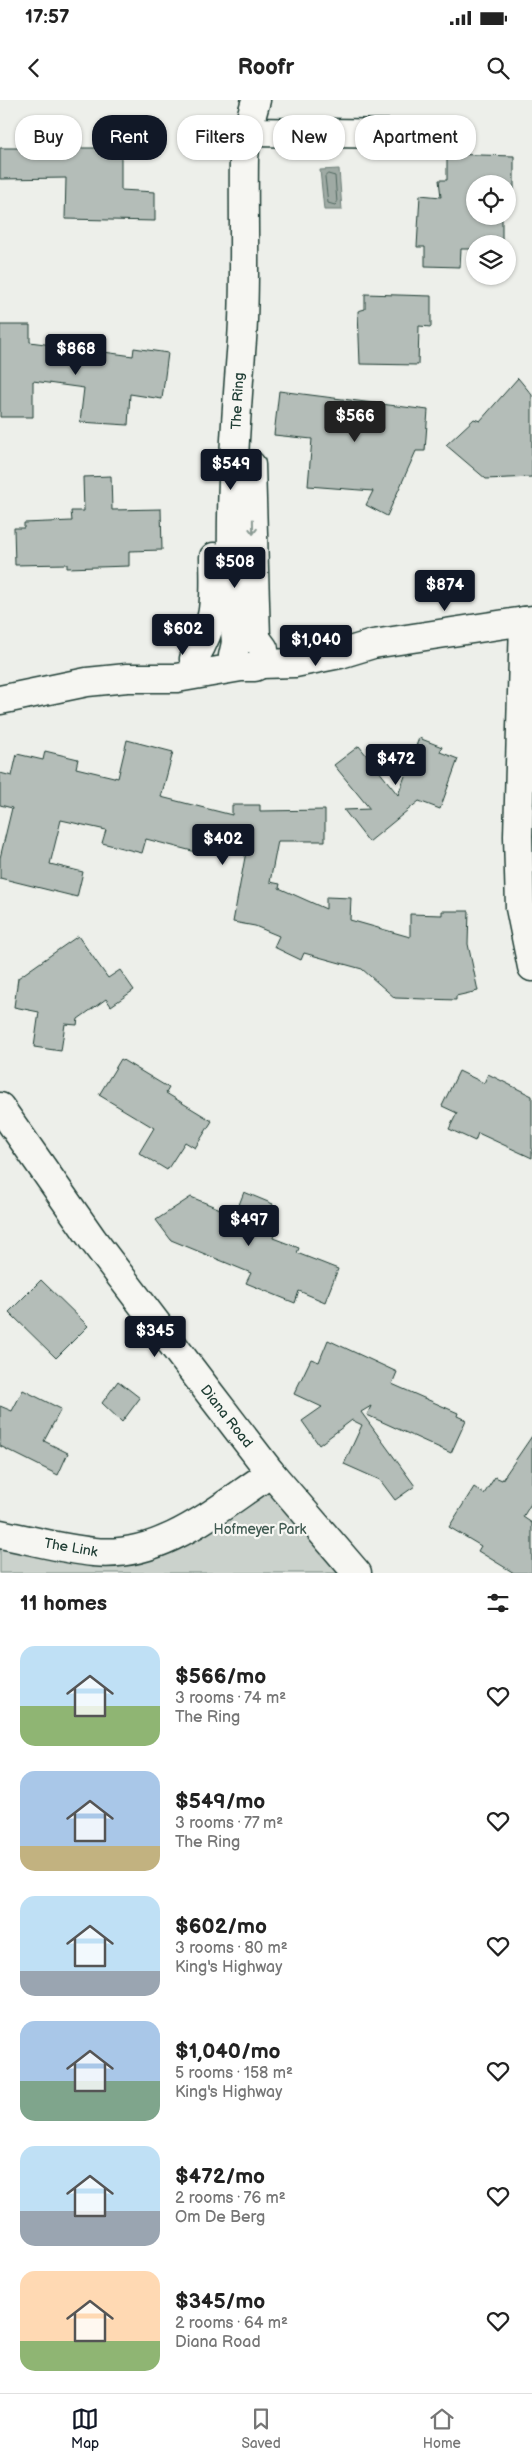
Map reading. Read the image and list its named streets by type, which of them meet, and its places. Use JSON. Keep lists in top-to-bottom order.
{
  "streets": {
    "street": ["The Ring", "Diana Road", "The Link"]
  },
  "crossings": [
    ["Diana Road", "The Link"]
  ],
  "parks": ["Hofmeyer Park"],
  "page": {
    "status": "17:57",
    "header": "Roofr",
    "chip": [
      "Buy",
      "Rent",
      "Filters",
      "New",
      "Apartment"
    ],
    "price": [
      "$868",
      "$566",
      "$549",
      "$508",
      "$874",
      "$602",
      "$1,040",
      "$472",
      "$402",
      "$497",
      "$345"
    ],
    "heading": "11 homes",
    "list": [
      {
        "name": "$566/mo",
        "note": "3 rooms · 74 m² · The Ring"
      },
      {
        "name": "$549/mo",
        "note": "3 rooms · 77 m² · The Ring"
      },
      {
        "name": "$602/mo",
        "note": "3 rooms · 80 m² · King's Highway"
      },
      {
        "name": "$1,040/mo",
        "note": "5 rooms · 158 m² · King's Highway"
      },
      {
        "name": "$472/mo",
        "note": "2 rooms · 76 m² · Om De Berg"
      },
      {
        "name": "$345/mo",
        "note": "2 rooms · 64 m² · Diana Road"
      }
    ],
    "tabs": ["Map", "Saved", "Home"]
  }
}
